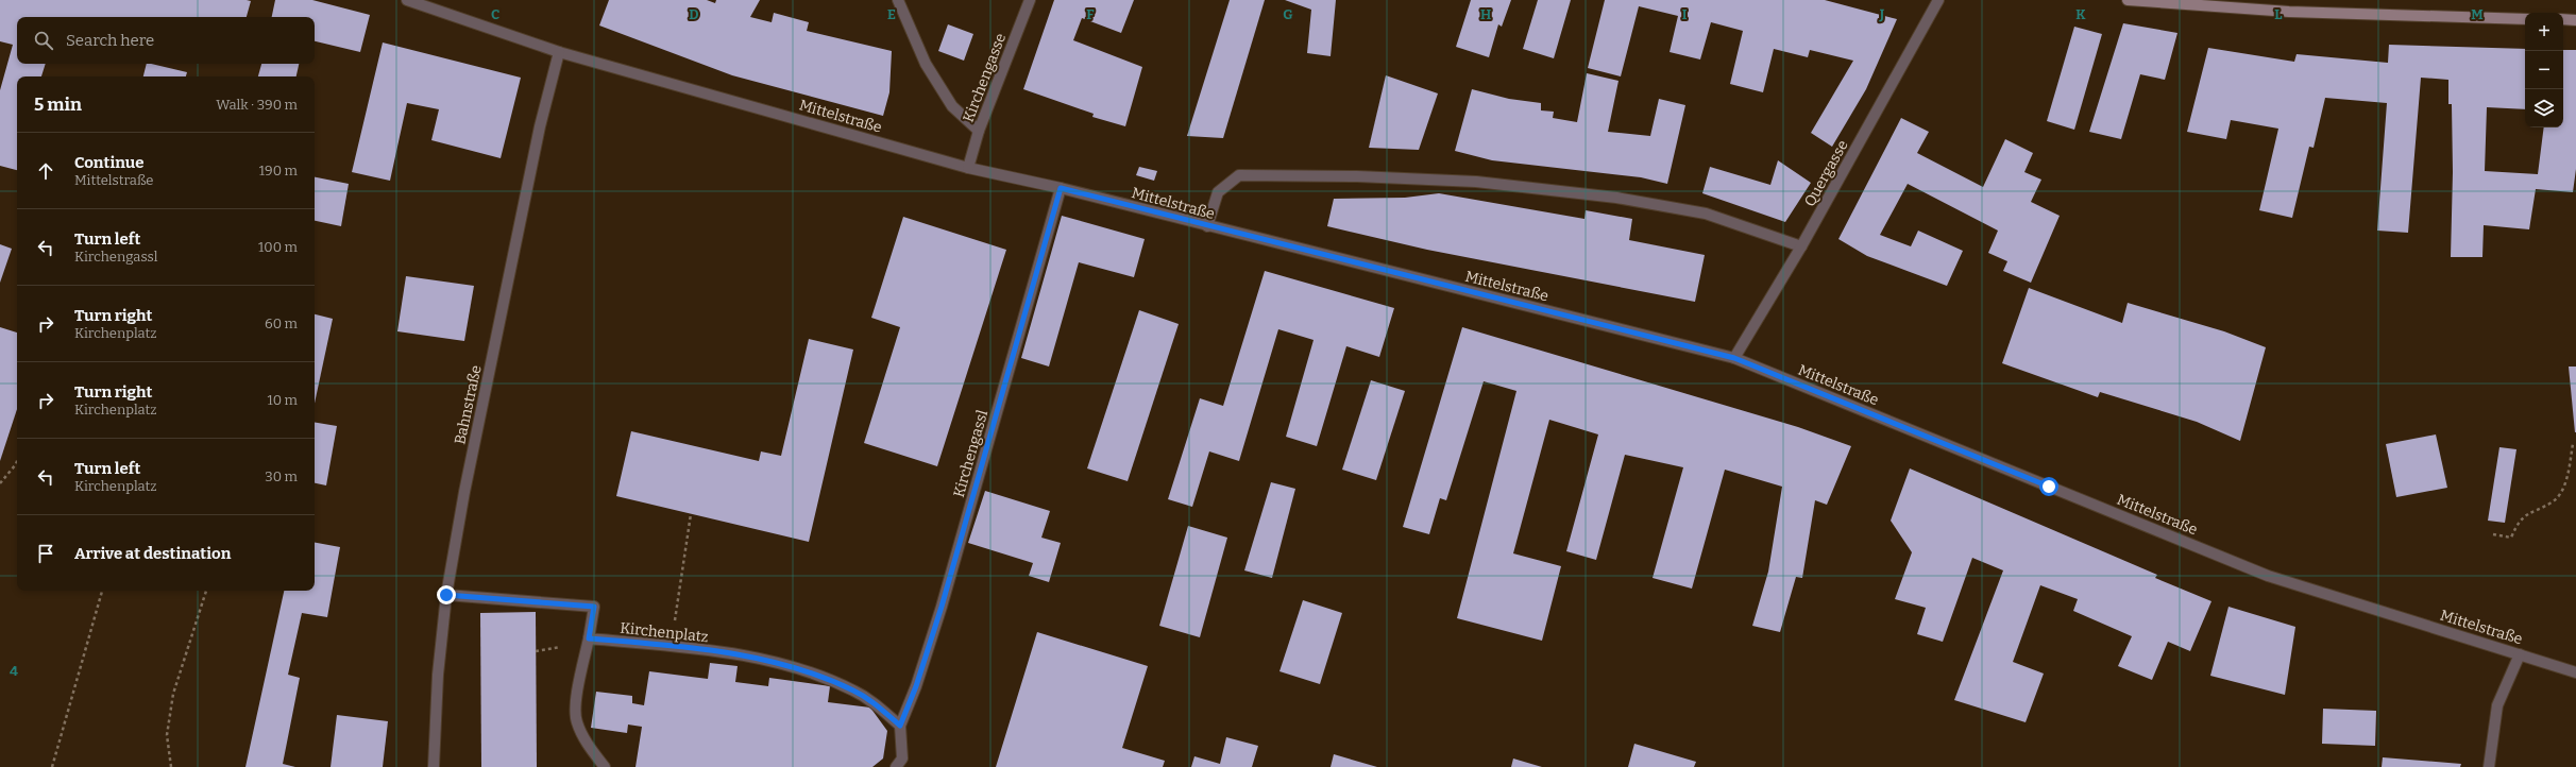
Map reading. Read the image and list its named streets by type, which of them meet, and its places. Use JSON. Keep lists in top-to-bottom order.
{
  "streets": {
    "street": [
      "Kirchengasse",
      "Mittelstraße",
      "Quergasse",
      "Bahnstraße",
      "Kirchengassl",
      "Kirchenplatz"
    ]
  },
  "crossings": [
    ["Kirchengasse", "Mittelstraße"],
    ["Mittelstraße", "Quergasse"],
    ["Mittelstraße", "Bahnstraße"],
    ["Mittelstraße", "Kirchengassl"],
    ["Kirchengassl", "Kirchenplatz"]
  ],
  "page": {
    "map_buttons": ["+", "−"],
    "search": "Search here",
    "heading": ["5 min", "Walk · 390 m"],
    "list": [
      ["Continue", "Mittelstraße", "190 m"],
      ["Turn left", "Kirchengassl", "100 m"],
      ["Turn right", "Kirchenplatz", "60 m"],
      ["Turn right", "Kirchenplatz", "10 m"],
      ["Turn left", "Kirchenplatz", "30 m"],
      "Arrive at destination"
    ]
  },
  "grid": {
    "columns": [
      "C",
      "D",
      "E",
      "F",
      "G",
      "H",
      "I",
      "J",
      "K",
      "L",
      "M"
    ],
    "rows": ["4"]
  }
}
